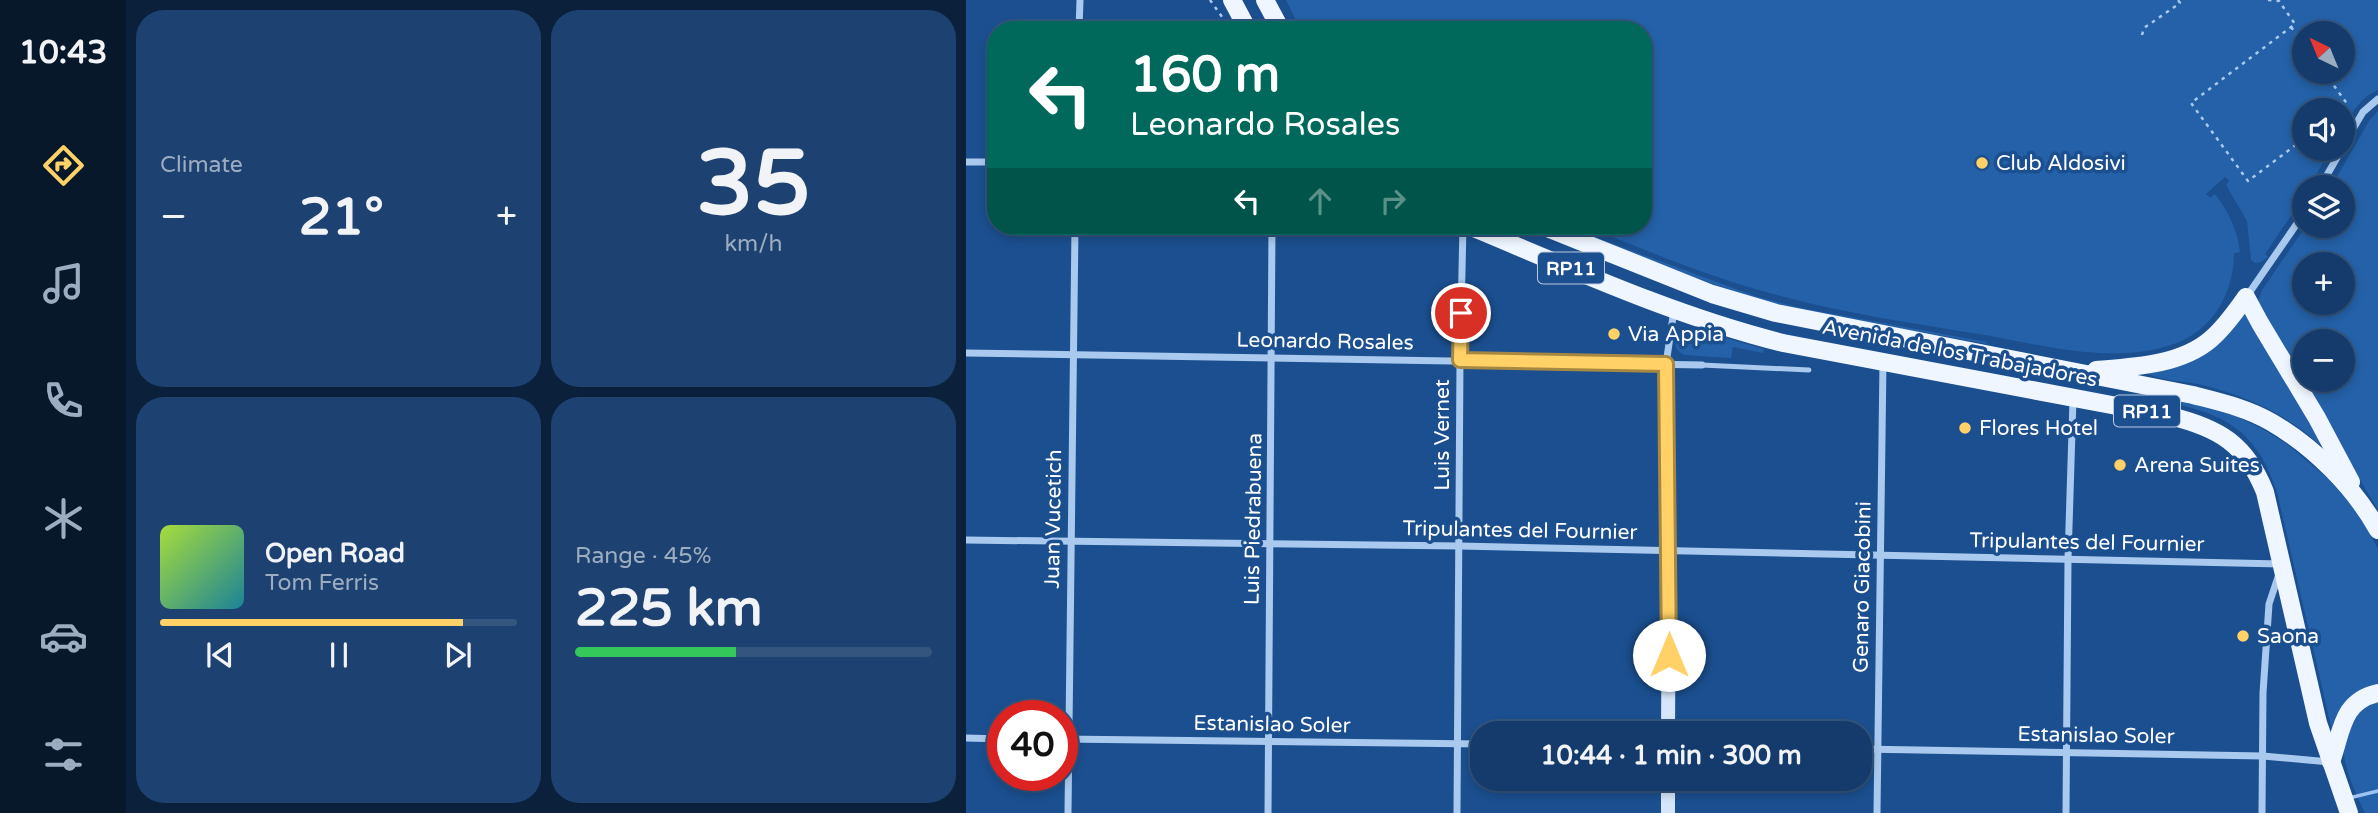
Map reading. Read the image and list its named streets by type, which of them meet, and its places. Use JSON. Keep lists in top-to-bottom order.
{
  "streets": {
    "main road": ["RP11", "Avenida de los Trabajadores"],
    "street": [
      "Leonardo Rosales",
      "Luis Vernet",
      "Juan Vucetich",
      "Luis Piedrabuena",
      "Tripulantes del Fournier",
      "Genaro Giacobini",
      "Estanislao Soler"
    ]
  },
  "crossings": [
    ["Leonardo Rosales", "Luis Vernet"],
    ["Leonardo Rosales", "Juan Vucetich"],
    ["Leonardo Rosales", "Luis Piedrabuena"],
    ["Avenida de los Trabajadores", "Tripulantes del Fournier"],
    ["Avenida de los Trabajadores", "Genaro Giacobini"],
    ["Avenida de los Trabajadores", "Estanislao Soler"],
    ["Luis Vernet", "Tripulantes del Fournier"],
    ["Luis Vernet", "Estanislao Soler"],
    ["Juan Vucetich", "Tripulantes del Fournier"],
    ["Luis Piedrabuena", "Tripulantes del Fournier"],
    ["Luis Piedrabuena", "Estanislao Soler"],
    ["Tripulantes del Fournier", "Genaro Giacobini"],
    ["Genaro Giacobini", "Estanislao Soler"]
  ],
  "places": [
    "Club Aldosivi",
    "Via Appia",
    "Flores Hotel",
    "Arena Suites",
    "Saona"
  ],
  "north": "top left",
  "page": {
    "tabs": "10:43",
    "tile": [
      "Climate",
      ["35", "km/h"],
      ["Range · 45%", "225 km"]
    ],
    "map_buttons": ["+", "−"],
    "turn": ["160 m", "Leonardo Rosales"],
    "heat": ["−", "21°", "+"],
    "song": ["Open Road", "Tom Ferris"],
    "limit": "40",
    "trip": "10:44 · 1 min · 300 m"
  }
}
